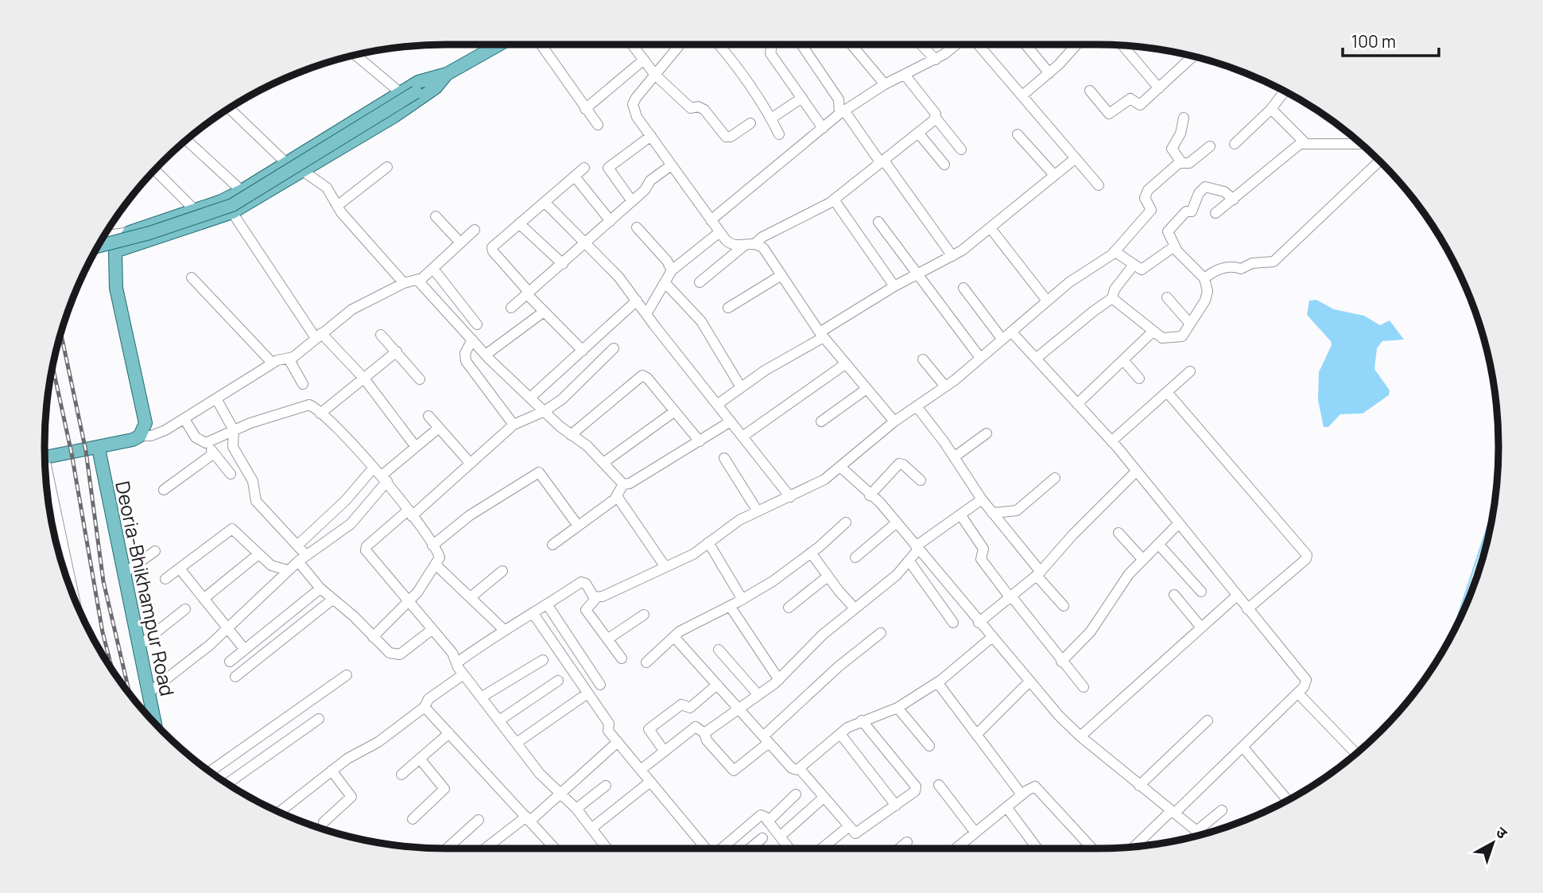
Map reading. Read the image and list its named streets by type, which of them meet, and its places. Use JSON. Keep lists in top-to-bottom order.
{
  "streets": {
    "main road": ["Deoria-Bhikhampur Road"]
  },
  "scale_bar": "100 m",
  "north": "top right"
}
